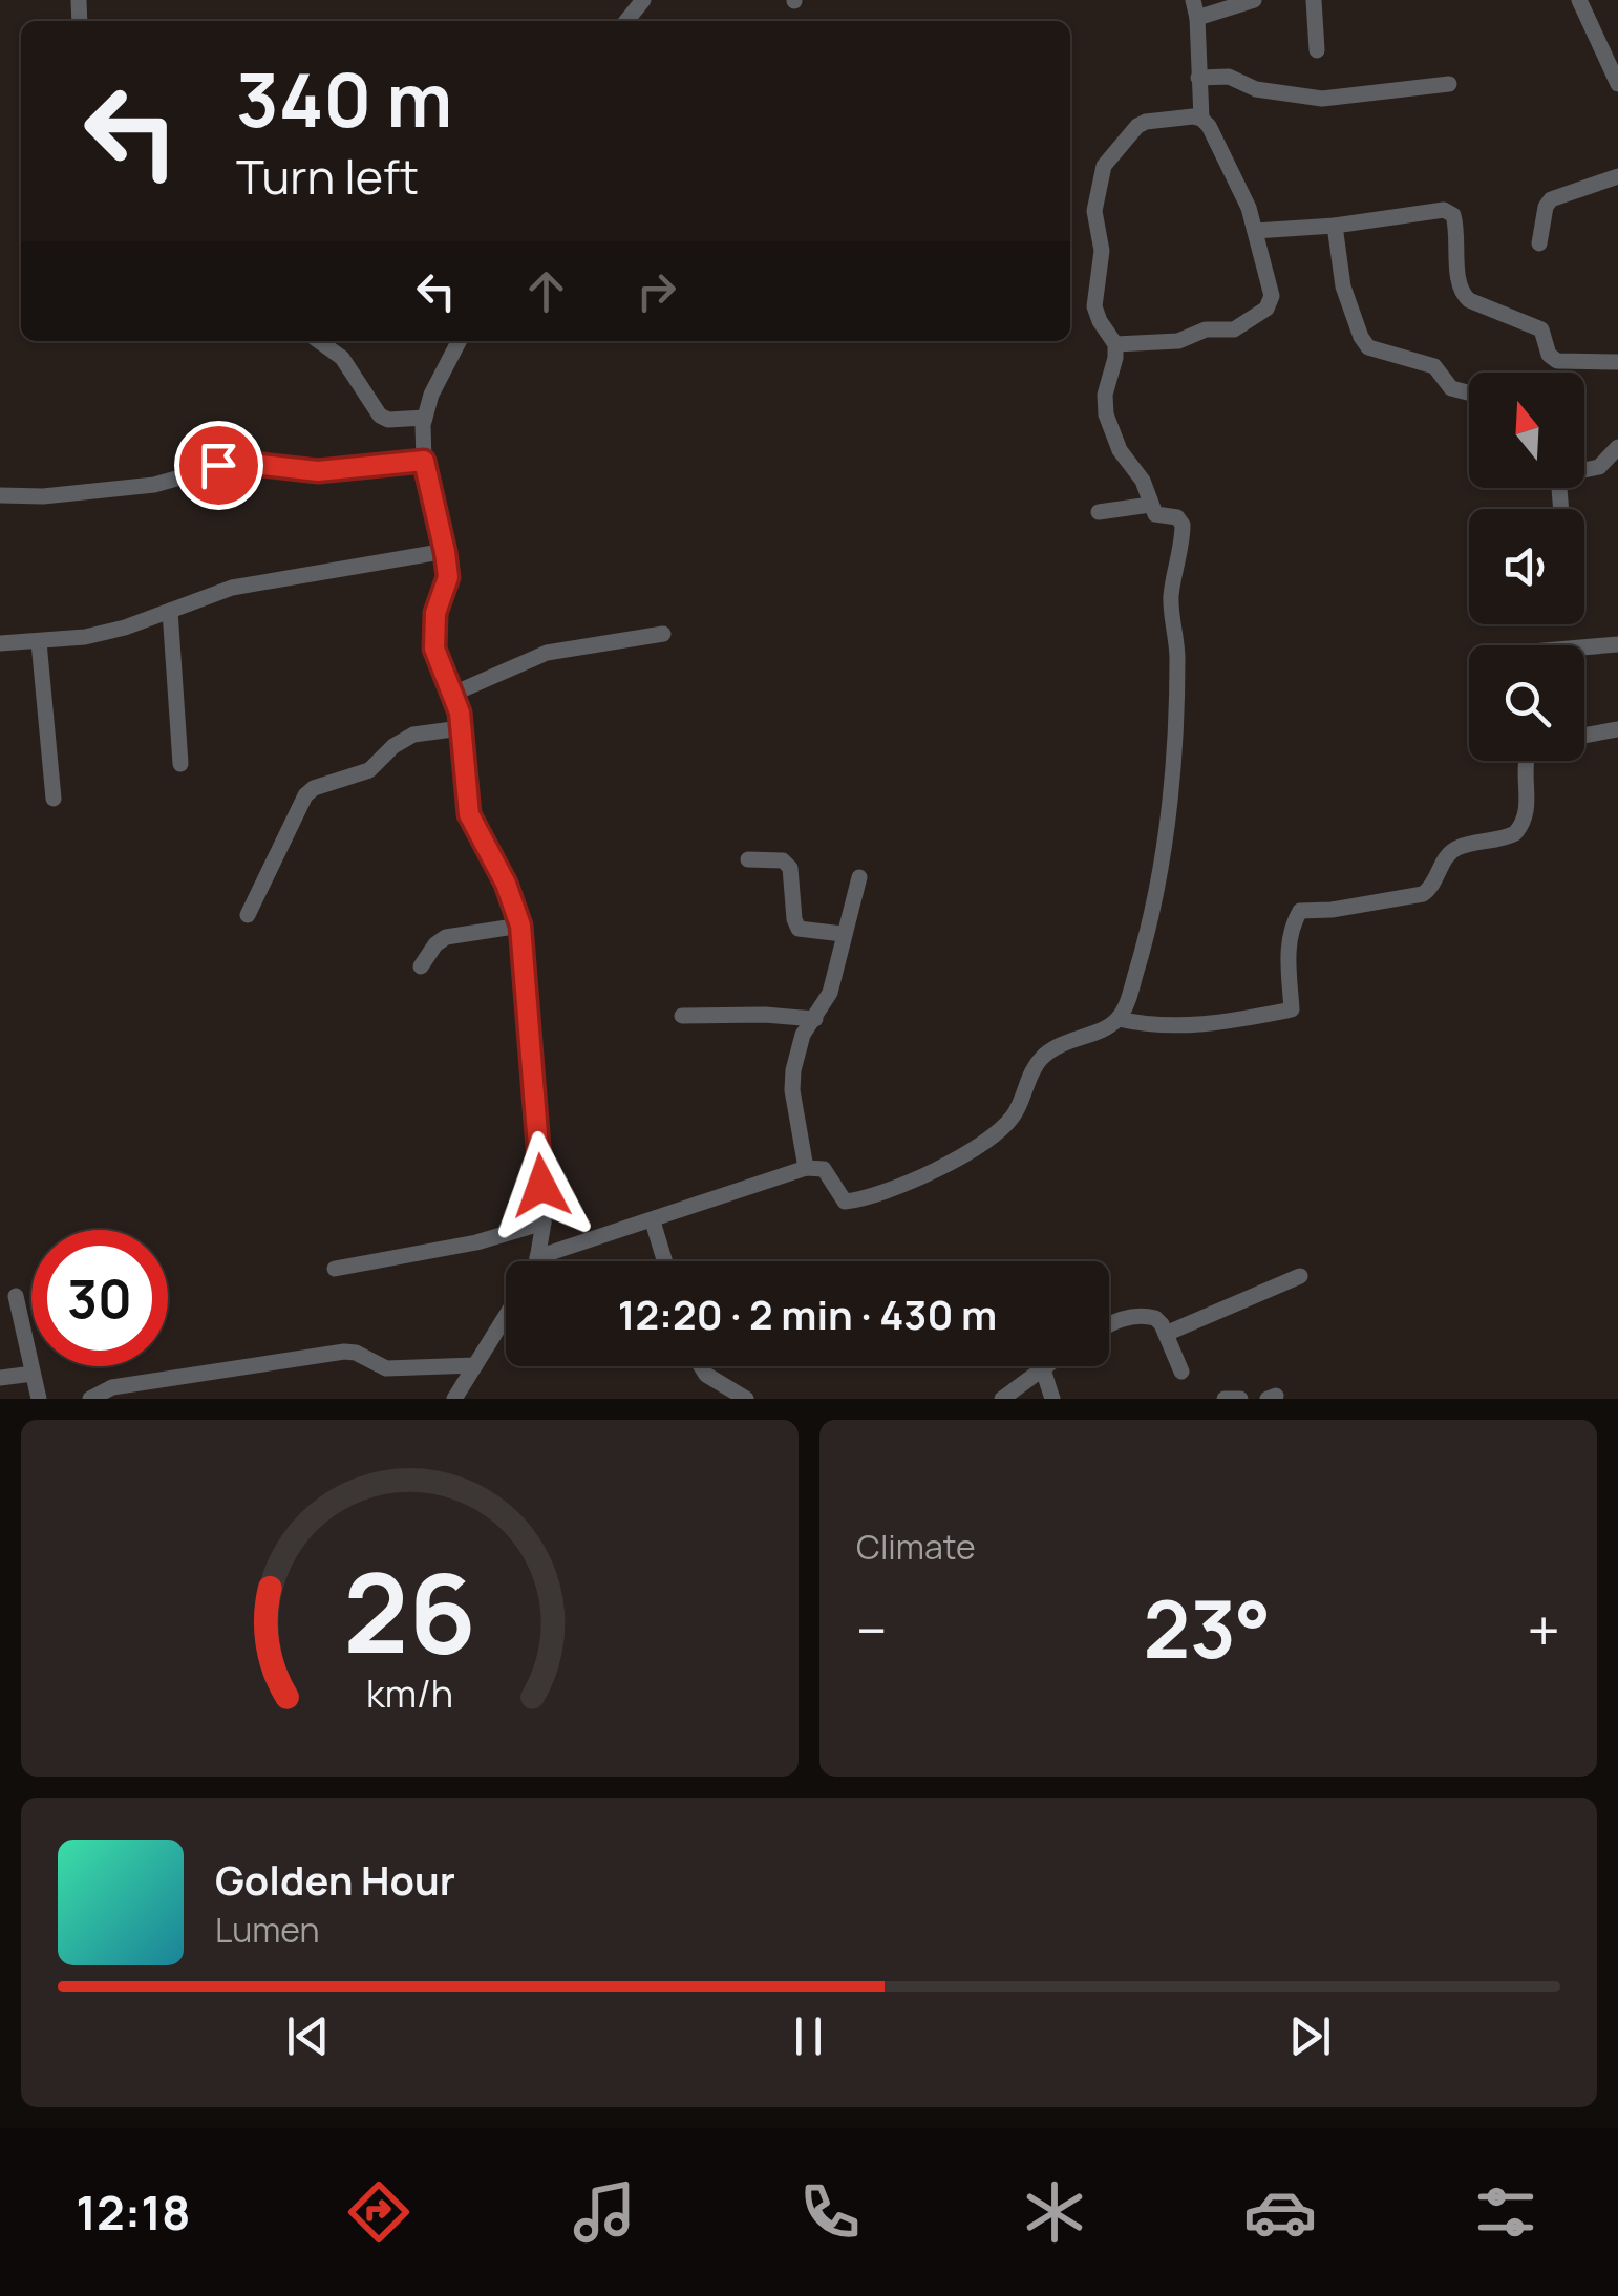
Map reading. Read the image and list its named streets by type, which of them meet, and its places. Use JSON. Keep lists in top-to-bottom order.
{
  "north": "top",
  "page": {
    "turn": ["340 m", "Turn left"],
    "limit": "30",
    "trip": "12:20 · 2 min · 430 m",
    "tile": "Climate",
    "heat": ["−", "23°", "+"],
    "song": ["Golden Hour", "Lumen"],
    "tabs": "12:18",
    "gauge": ["26", "km/h"]
  }
}
